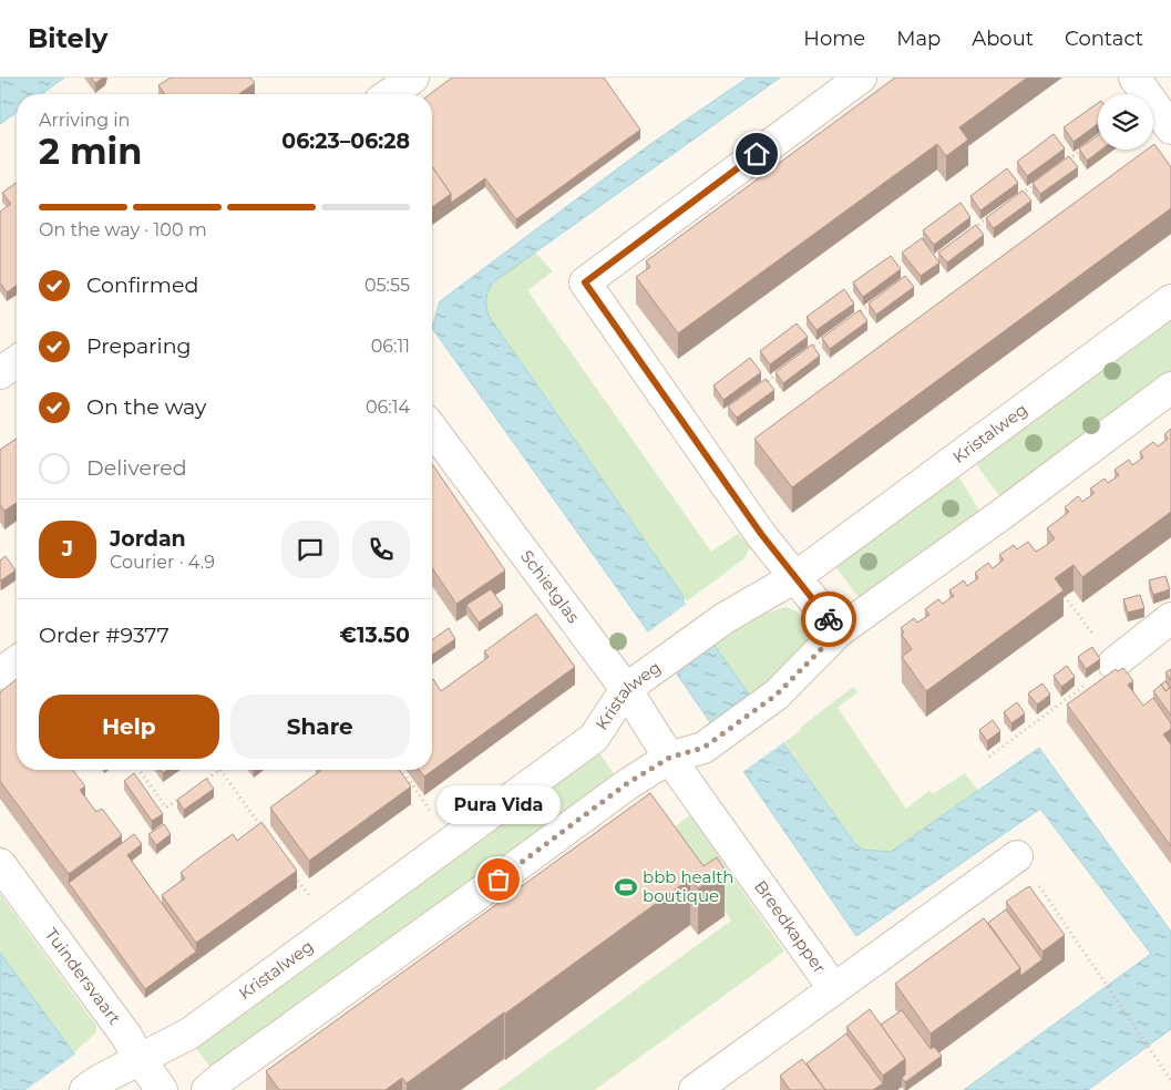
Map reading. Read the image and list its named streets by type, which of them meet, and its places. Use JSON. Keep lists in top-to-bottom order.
{
  "streets": {
    "street": [
      "Kristalweg",
      "Schietglas",
      "Breedkapper",
      "Tuindersvaart"
    ]
  },
  "crossings": [
    ["Kristalweg", "Schietglas"],
    ["Kristalweg", "Tuindersvaart"],
    ["Schietglas", "Breedkapper"]
  ],
  "places": {
    "other": ["Pura Vida"],
    "sports": ["bbb health boutique"]
  },
  "page": {
    "header": "Bitely",
    "nav": [
      "Home",
      "Map",
      "About",
      "Contact"
    ],
    "heading": ["2 min", "Arriving in", "06:23–06:28"],
    "panel": [
      "Jordan",
      "Courier · 4.9",
      "Order #9377",
      "€13.50"
    ],
    "bar": "On the way · 100 m",
    "list": [
      ["Confirmed", "05:55"],
      ["Preparing", "06:11"],
      ["On the way", "06:14"],
      "Delivered"
    ],
    "round": "J",
    "buttons": ["Help", "Share"],
    "bubble": "Pura Vida"
  }
}
